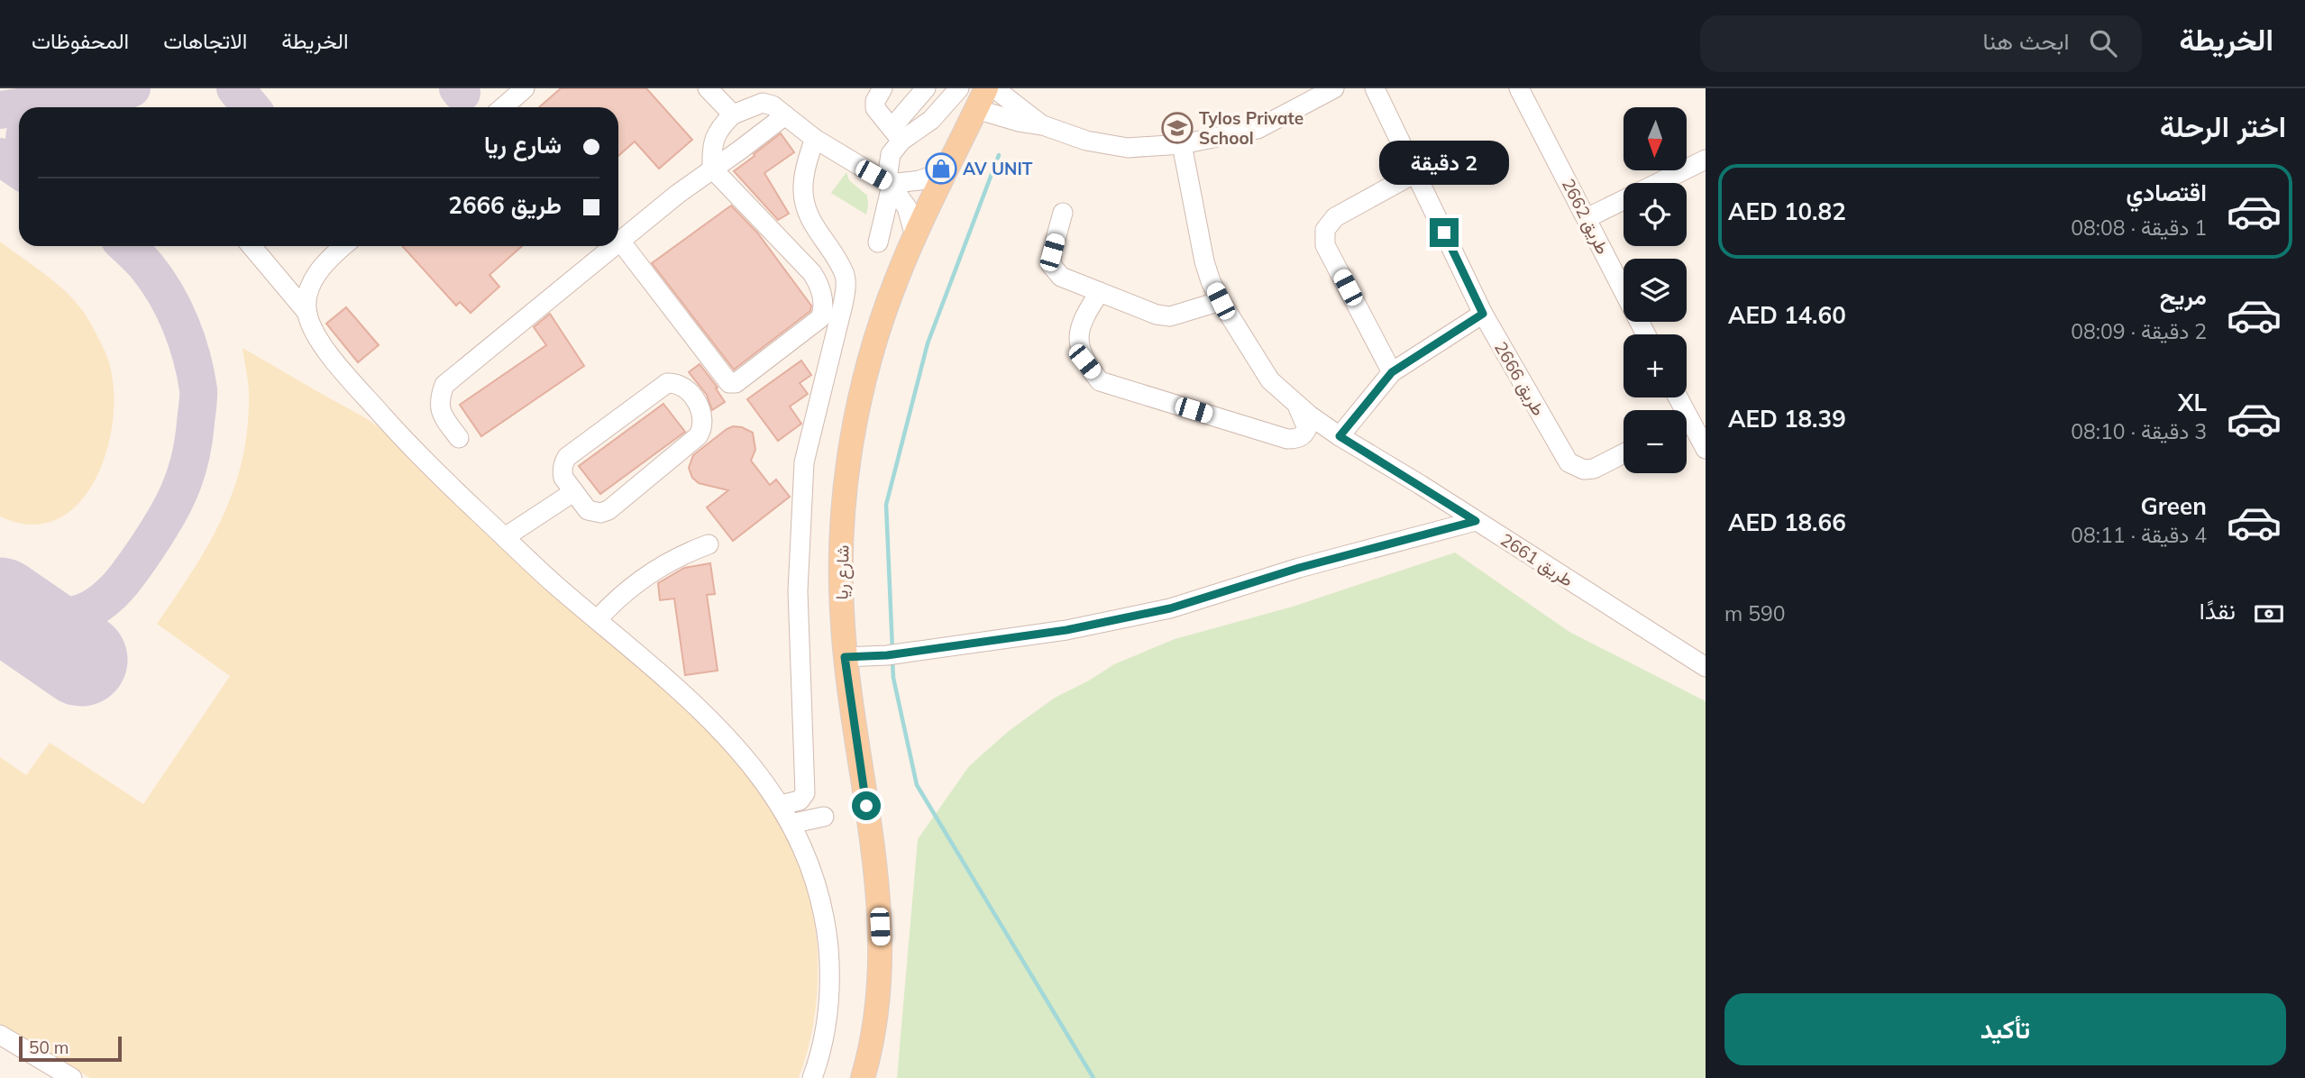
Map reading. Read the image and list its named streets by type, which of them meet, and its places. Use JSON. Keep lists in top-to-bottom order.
{
  "streets": {
    "main road": ["شارع ريا"],
    "street": ["طريق 2662", "طريق 2666", "طريق 2661"]
  },
  "places": {
    "school or university": ["Tylos Private School"],
    "shop": ["AV UNIT"]
  },
  "scale_bar": "50 m",
  "north": "bottom",
  "page": {
    "header": "الخريطة",
    "search": "ابحث هنا",
    "nav": ["الخريطة", "الاتجاهات", "المحفوظات"],
    "heading": "اختر الرحلة",
    "map_buttons": ["+", "−"],
    "banner": ["شارع ريا", "طريق 2666"],
    "bubble": "2 دقيقة",
    "list": [
      {
        "name": "اقتصادي",
        "note": "1 دقيقة · 08:08",
        "value": "AED 10.82"
      },
      {
        "name": "مريح",
        "note": "2 دقيقة · 08:09",
        "value": "AED 14.60"
      },
      {
        "name": "XL",
        "note": "3 دقيقة · 08:10",
        "value": "AED 18.39"
      },
      {
        "name": "Green",
        "note": "4 دقيقة · 08:11",
        "value": "AED 18.66"
      }
    ],
    "pay": ["نقدًا", "590 m"],
    "buttons": "تأكيد",
    "scale": "50 m"
  }
}
